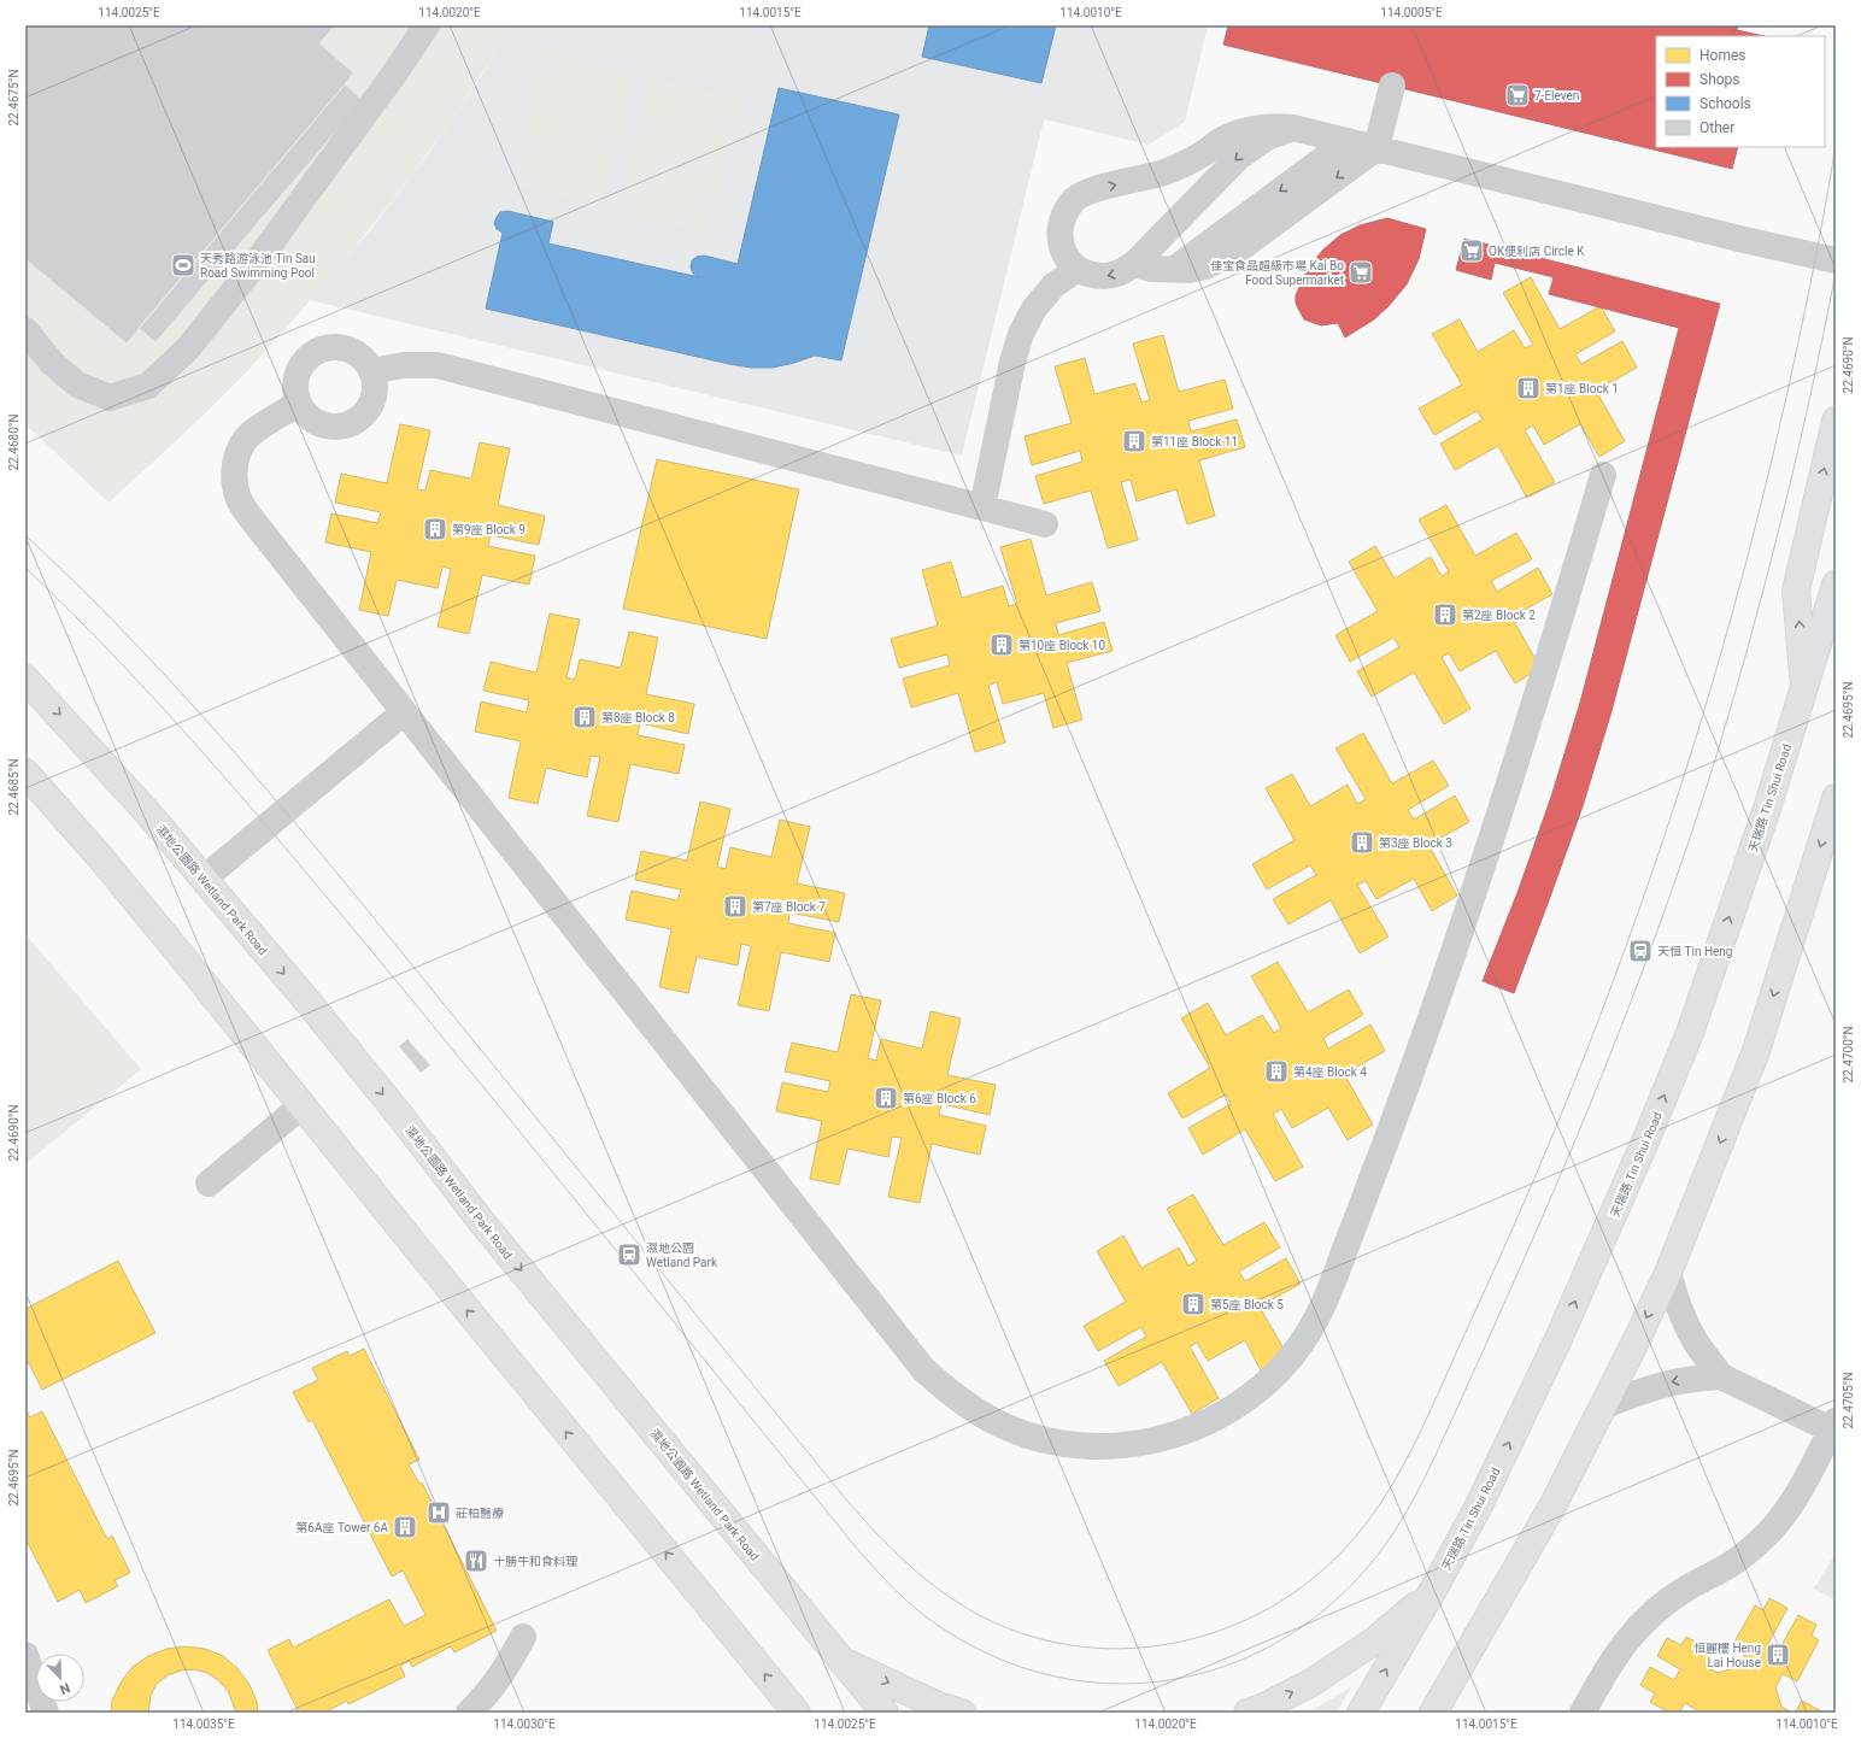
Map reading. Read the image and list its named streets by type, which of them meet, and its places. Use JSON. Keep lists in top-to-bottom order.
{
  "streets": {
    "main road": ["天瑞路 Tin Shui Road", "濕地公園路 Wetland Park Road"]
  },
  "places": {
    "supermarket": ["7-Eleven", "OK便利店 Circle K", "佳宝食品超級市場 Kai Bo Food Supermarket"],
    "sports": ["天秀路游泳池 Tin Sau Road Swimming Pool"],
    "building": [
      "第1座 Block 1",
      "第11座 Block 11",
      "第9座 Block 9",
      "第2座 Block 2",
      "第10座 Block 10",
      "第8座 Block 8",
      "第3座 Block 3",
      "第7座 Block 7",
      "第4座 Block 4",
      "第6座 Block 6",
      "第5座 Block 5",
      "第6A座 Tower 6A",
      "恒麗樓 Heng Lai House"
    ],
    "station": ["天恒 Tin Heng", "濕地公園 Wetland Park"],
    "hospital": ["莊柏醫療"],
    "restaurant": ["十勝牛和食料理"]
  },
  "legend": [
    "Homes",
    "Shops",
    "Schools",
    "Other"
  ],
  "north": "bottom right",
  "coordinates": [
    "114.0025°E",
    "114.0020°E",
    "114.0015°E",
    "114.0010°E",
    "114.0005°E",
    "22.4675°N",
    "22.4690°N",
    "22.4680°N",
    "22.4695°N",
    "22.4685°N",
    "22.4700°N",
    "22.4705°N",
    "114.0035°E",
    "114.0030°E"
  ]
}
